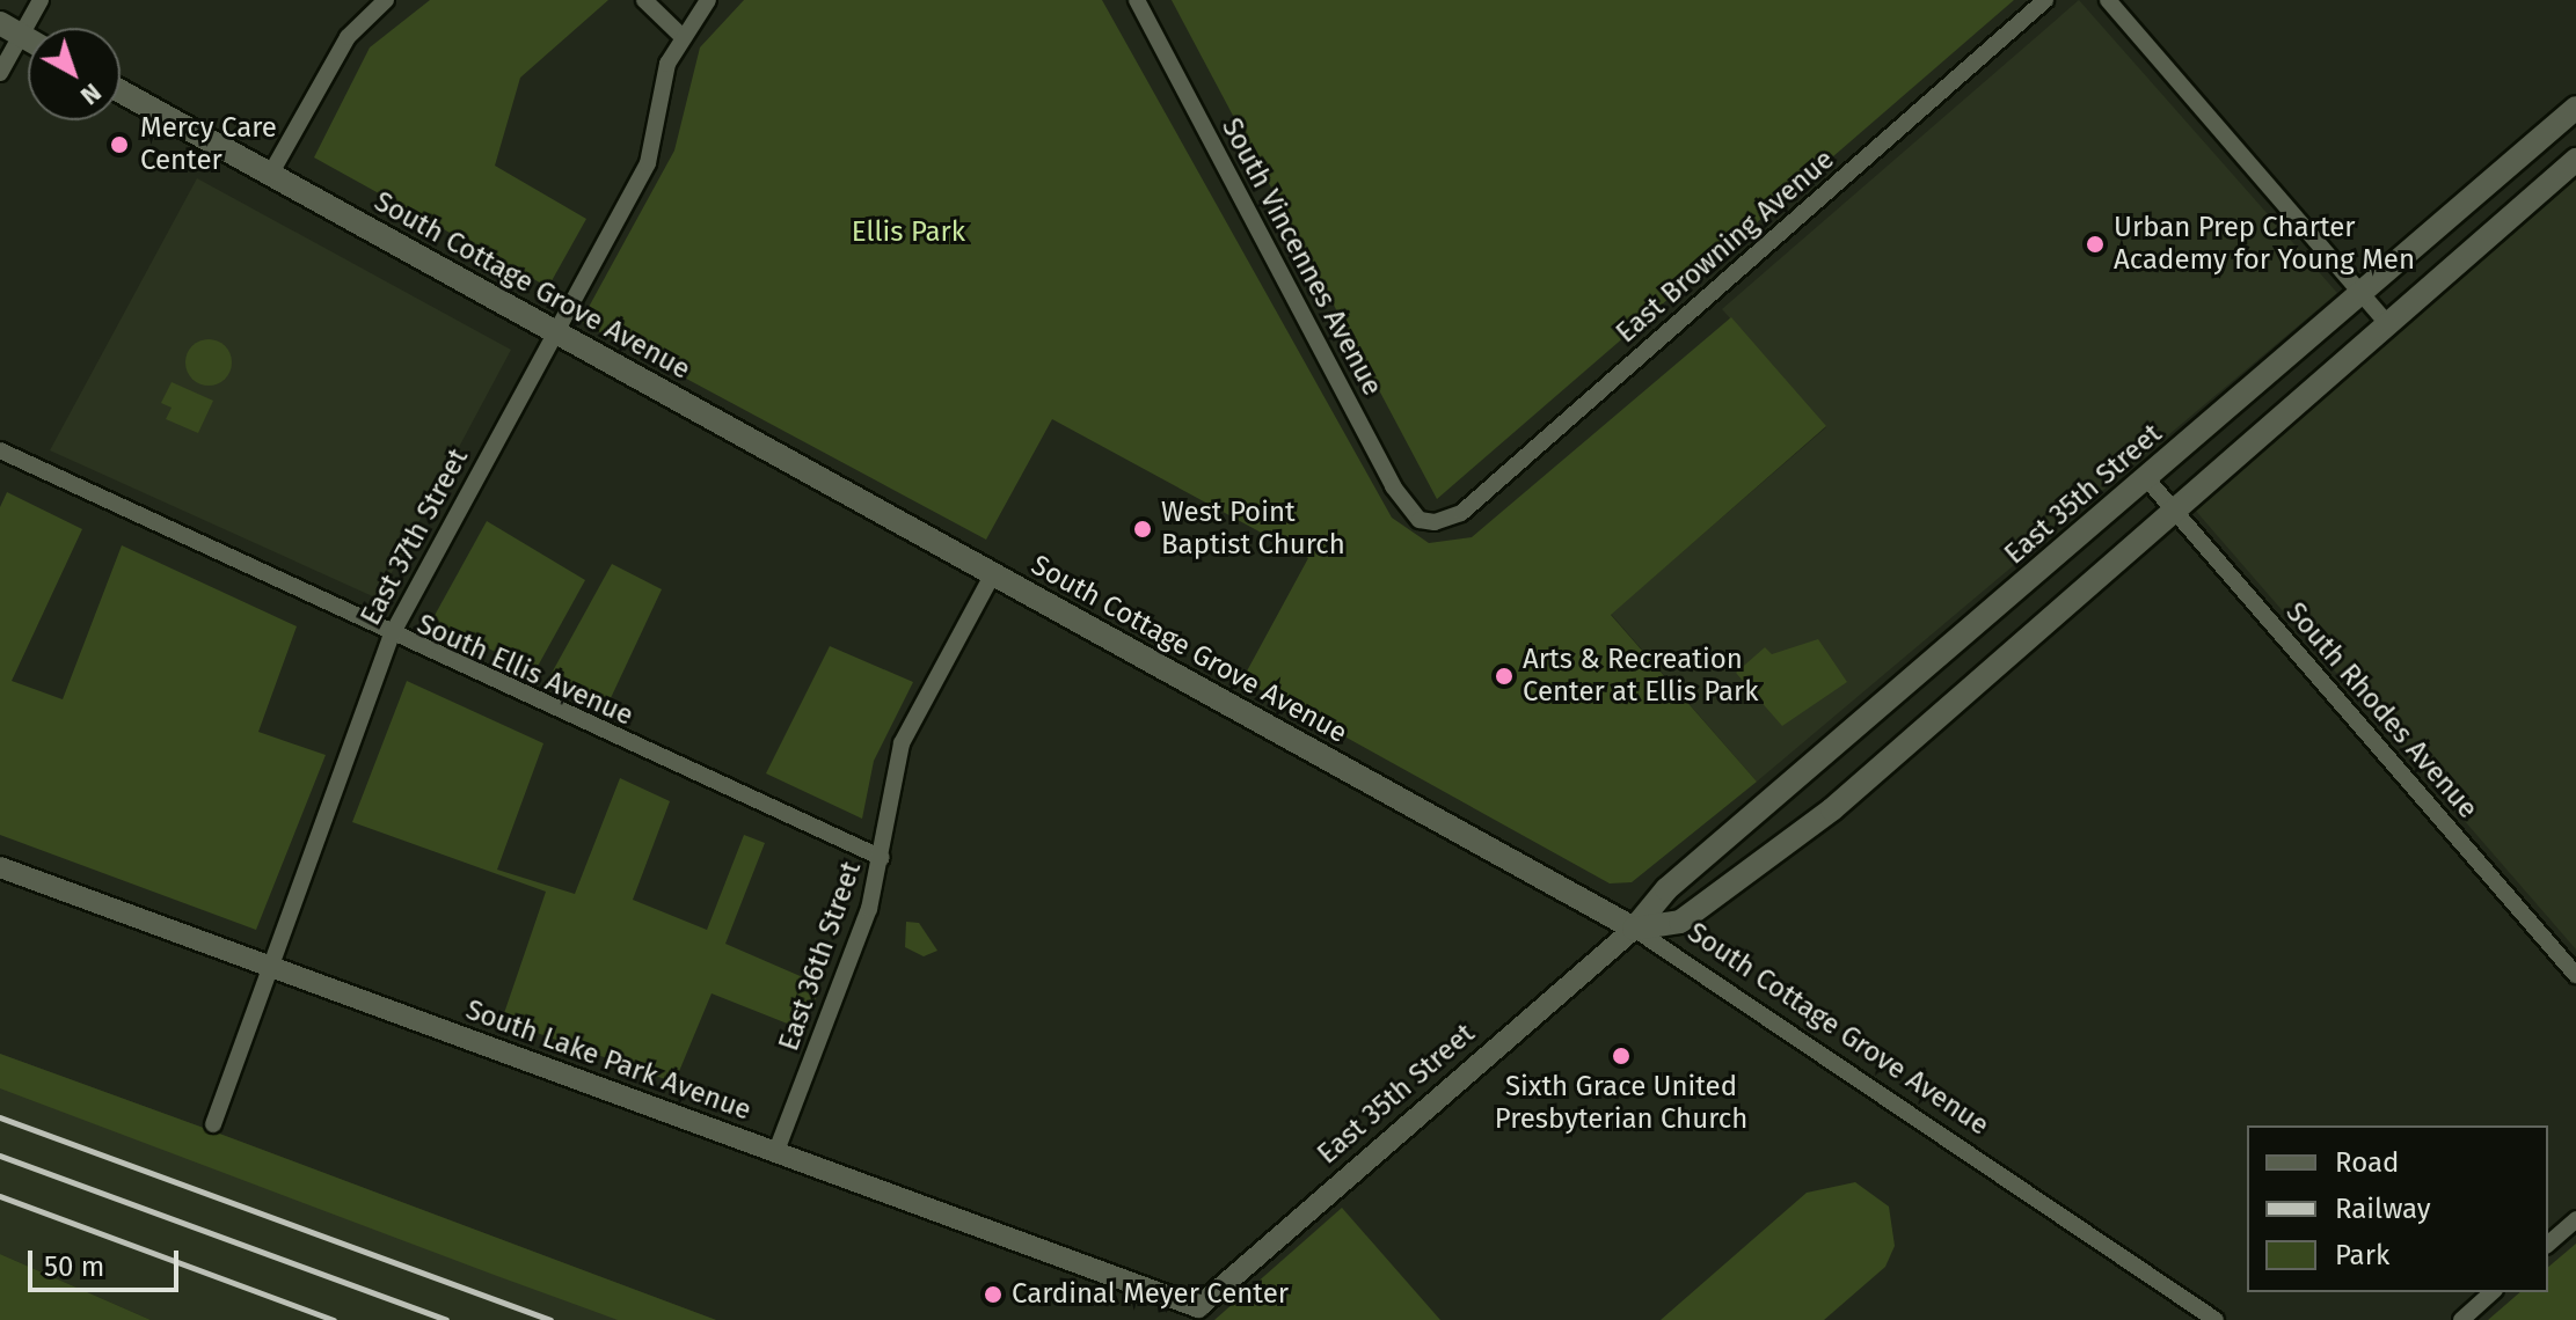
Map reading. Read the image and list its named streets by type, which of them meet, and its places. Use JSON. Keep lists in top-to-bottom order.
{
  "streets": {
    "main road": ["South Cottage Grove Avenue", "East 35th Street"],
    "street": [
      "East Browning Avenue",
      "South Vincennes Avenue",
      "East 37th Street",
      "South Ellis Avenue",
      "South Rhodes Avenue",
      "East 36th Street",
      "South Lake Park Avenue"
    ]
  },
  "crossings": [
    ["East Browning Avenue", "South Vincennes Avenue"],
    ["South Cottage Grove Avenue", "East 35th Street"],
    ["South Cottage Grove Avenue", "East 37th Street"],
    ["South Cottage Grove Avenue", "East 36th Street"],
    ["East 35th Street", "South Rhodes Avenue"],
    ["East 35th Street", "South Lake Park Avenue"],
    ["East 37th Street", "South Ellis Avenue"],
    ["East 37th Street", "South Lake Park Avenue"],
    ["South Ellis Avenue", "East 36th Street"],
    ["East 36th Street", "South Lake Park Avenue"]
  ],
  "parks": ["Ellis Park"],
  "places": [
    "Mercy Care Center",
    "Urban Prep Charter Academy for Young Men",
    "West Point Baptist Church",
    "Arts & Recreation Center at Ellis Park",
    "Sixth Grace United Presbyterian Church",
    "Cardinal Meyer Center"
  ],
  "legend": ["Road", "Railway", "Park"],
  "scale_bar": "50 m",
  "north": "bottom right"
}
